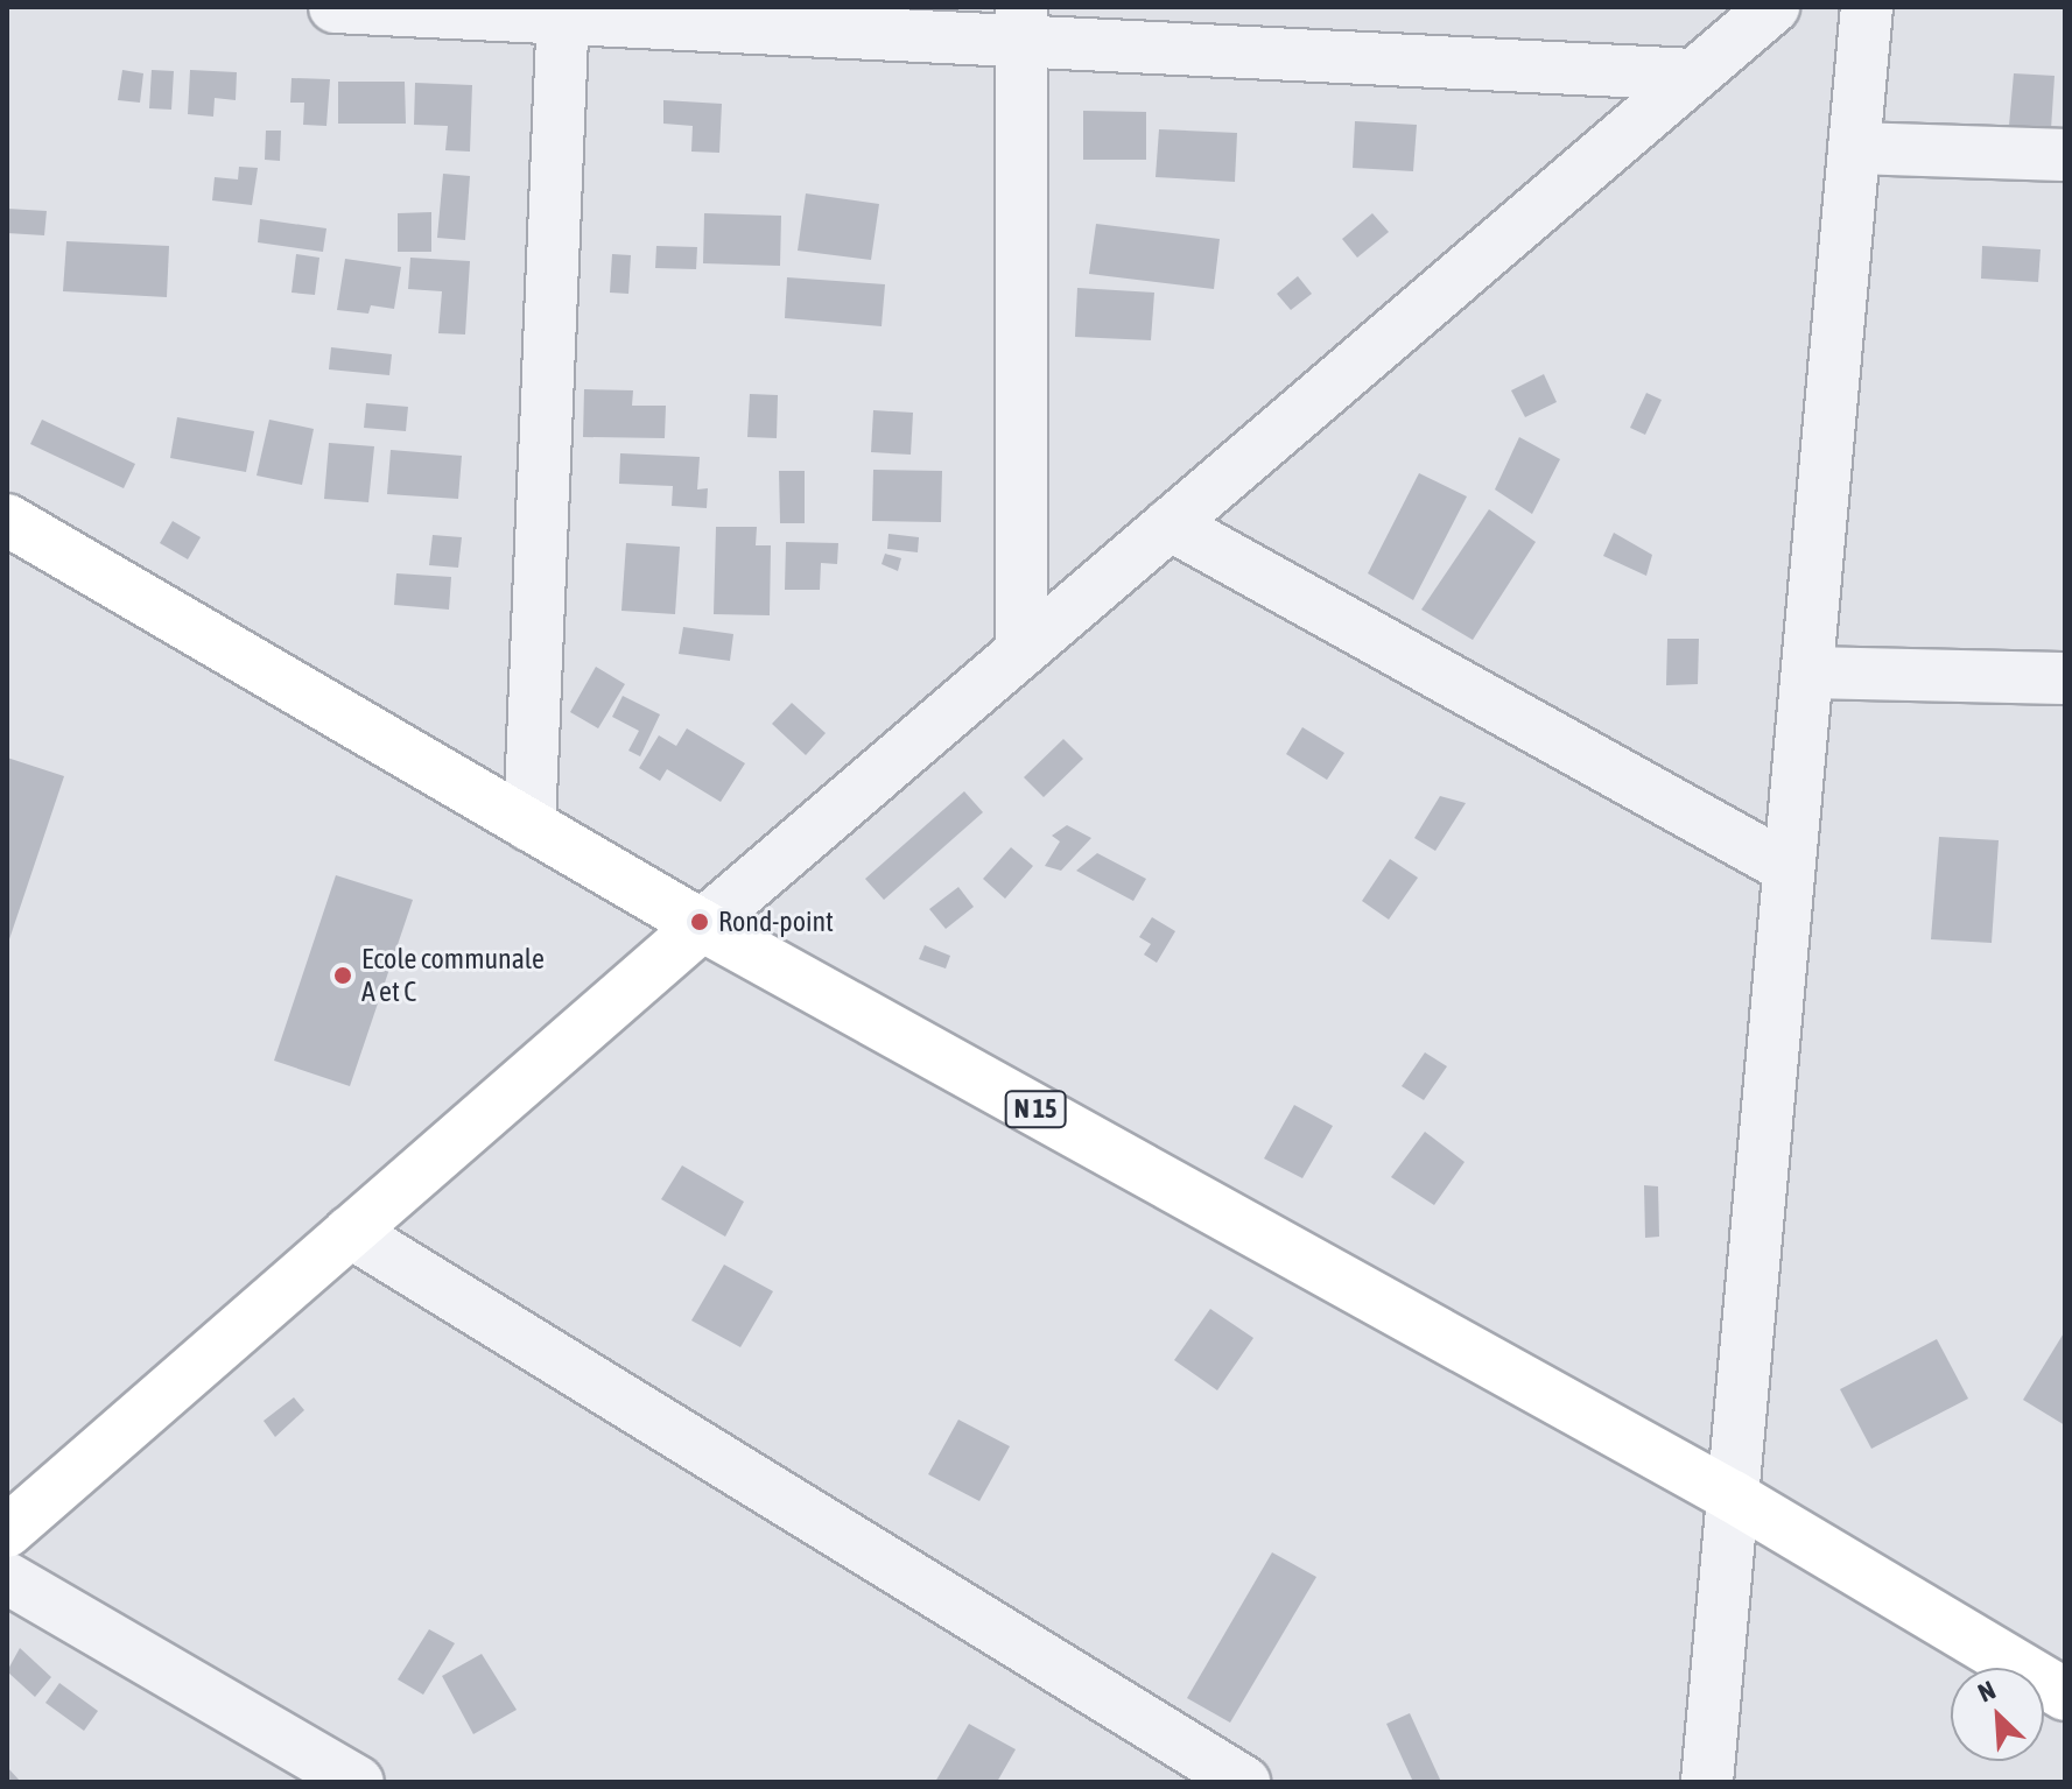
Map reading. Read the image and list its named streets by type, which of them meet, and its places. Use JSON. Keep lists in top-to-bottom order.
{
  "streets": {
    "main road": ["N 15"]
  },
  "places": ["Rond-point", "Ecole communale A et C"],
  "north": "top left"
}
